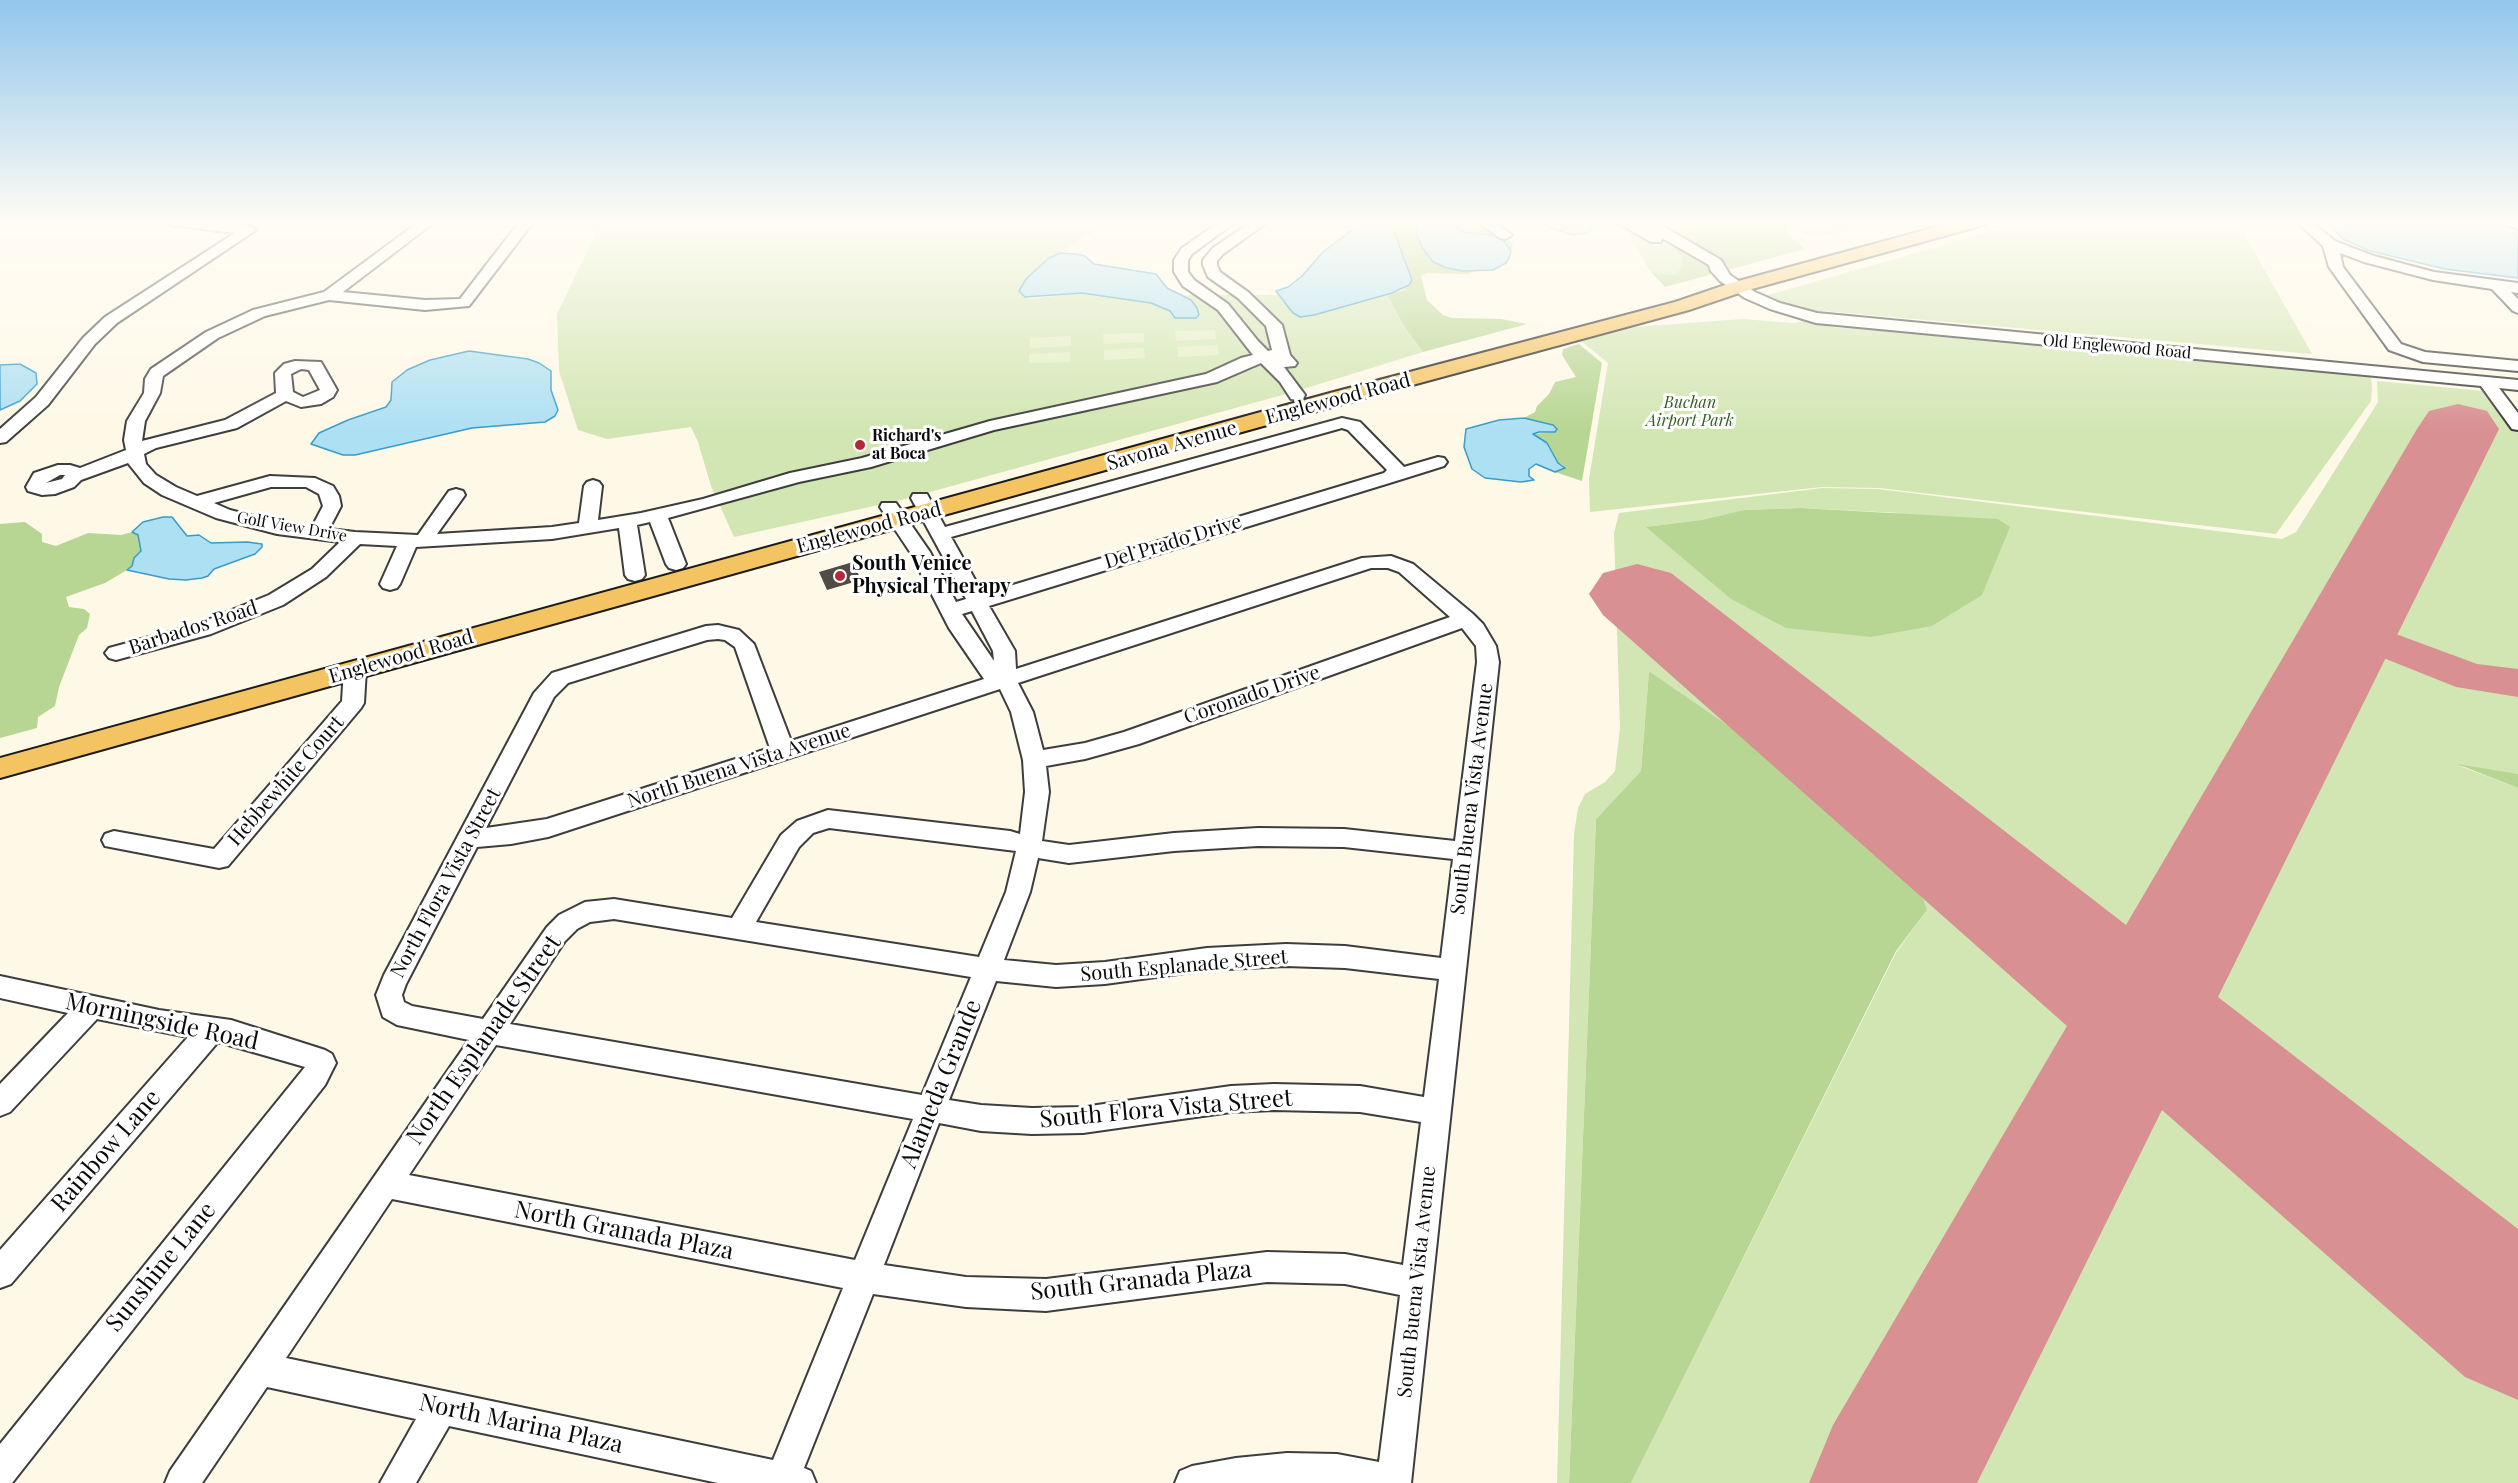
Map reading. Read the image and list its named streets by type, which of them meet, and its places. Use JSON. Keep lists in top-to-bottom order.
{
  "streets": {
    "main road": ["Englewood Road"],
    "street": [
      "Old Englewood Road",
      "Savona Avenue",
      "Golf View Drive",
      "Del Prado Drive",
      "Barbados Road",
      "Coronado Drive",
      "North Buena Vista Avenue",
      "Hebbewhite Court",
      "South Buena Vista Avenue",
      "North Flora Vista Street",
      "South Esplanade Street",
      "Morningside Road",
      "North Esplanade Street",
      "Alameda Grande",
      "South Flora Vista Street",
      "Rainbow Lane",
      "North Granada Plaza",
      "Sunshine Lane",
      "South Granada Plaza",
      "North Marina Plaza"
    ]
  },
  "crossings": [
    ["Englewood Road", "Hebbewhite Court"],
    ["Savona Avenue", "Del Prado Drive"],
    ["Golf View Drive", "Barbados Road"],
    ["Coronado Drive", "South Buena Vista Avenue"],
    ["Coronado Drive", "Alameda Grande"],
    ["North Buena Vista Avenue", "South Buena Vista Avenue"],
    ["North Buena Vista Avenue", "North Flora Vista Street"],
    ["North Buena Vista Avenue", "Alameda Grande"],
    ["South Buena Vista Avenue", "South Esplanade Street"],
    ["South Buena Vista Avenue", "Alameda Grande"],
    ["South Buena Vista Avenue", "South Flora Vista Street"],
    ["South Buena Vista Avenue", "South Granada Plaza"],
    ["North Flora Vista Street", "North Esplanade Street"],
    ["North Flora Vista Street", "Alameda Grande"],
    ["North Flora Vista Street", "South Flora Vista Street"],
    ["South Esplanade Street", "North Esplanade Street"],
    ["South Esplanade Street", "Alameda Grande"],
    ["Morningside Road", "Rainbow Lane"],
    ["Morningside Road", "Sunshine Lane"],
    ["North Esplanade Street", "Alameda Grande"],
    ["North Esplanade Street", "North Granada Plaza"],
    ["North Esplanade Street", "North Marina Plaza"],
    ["Alameda Grande", "South Flora Vista Street"],
    ["Alameda Grande", "North Granada Plaza"],
    ["Alameda Grande", "South Granada Plaza"],
    ["Alameda Grande", "North Marina Plaza"],
    ["North Granada Plaza", "South Granada Plaza"]
  ],
  "parks": ["Buchan Airport Park"],
  "places": ["Richard's at Boca", "South Venice Physical Therapy"]
}
